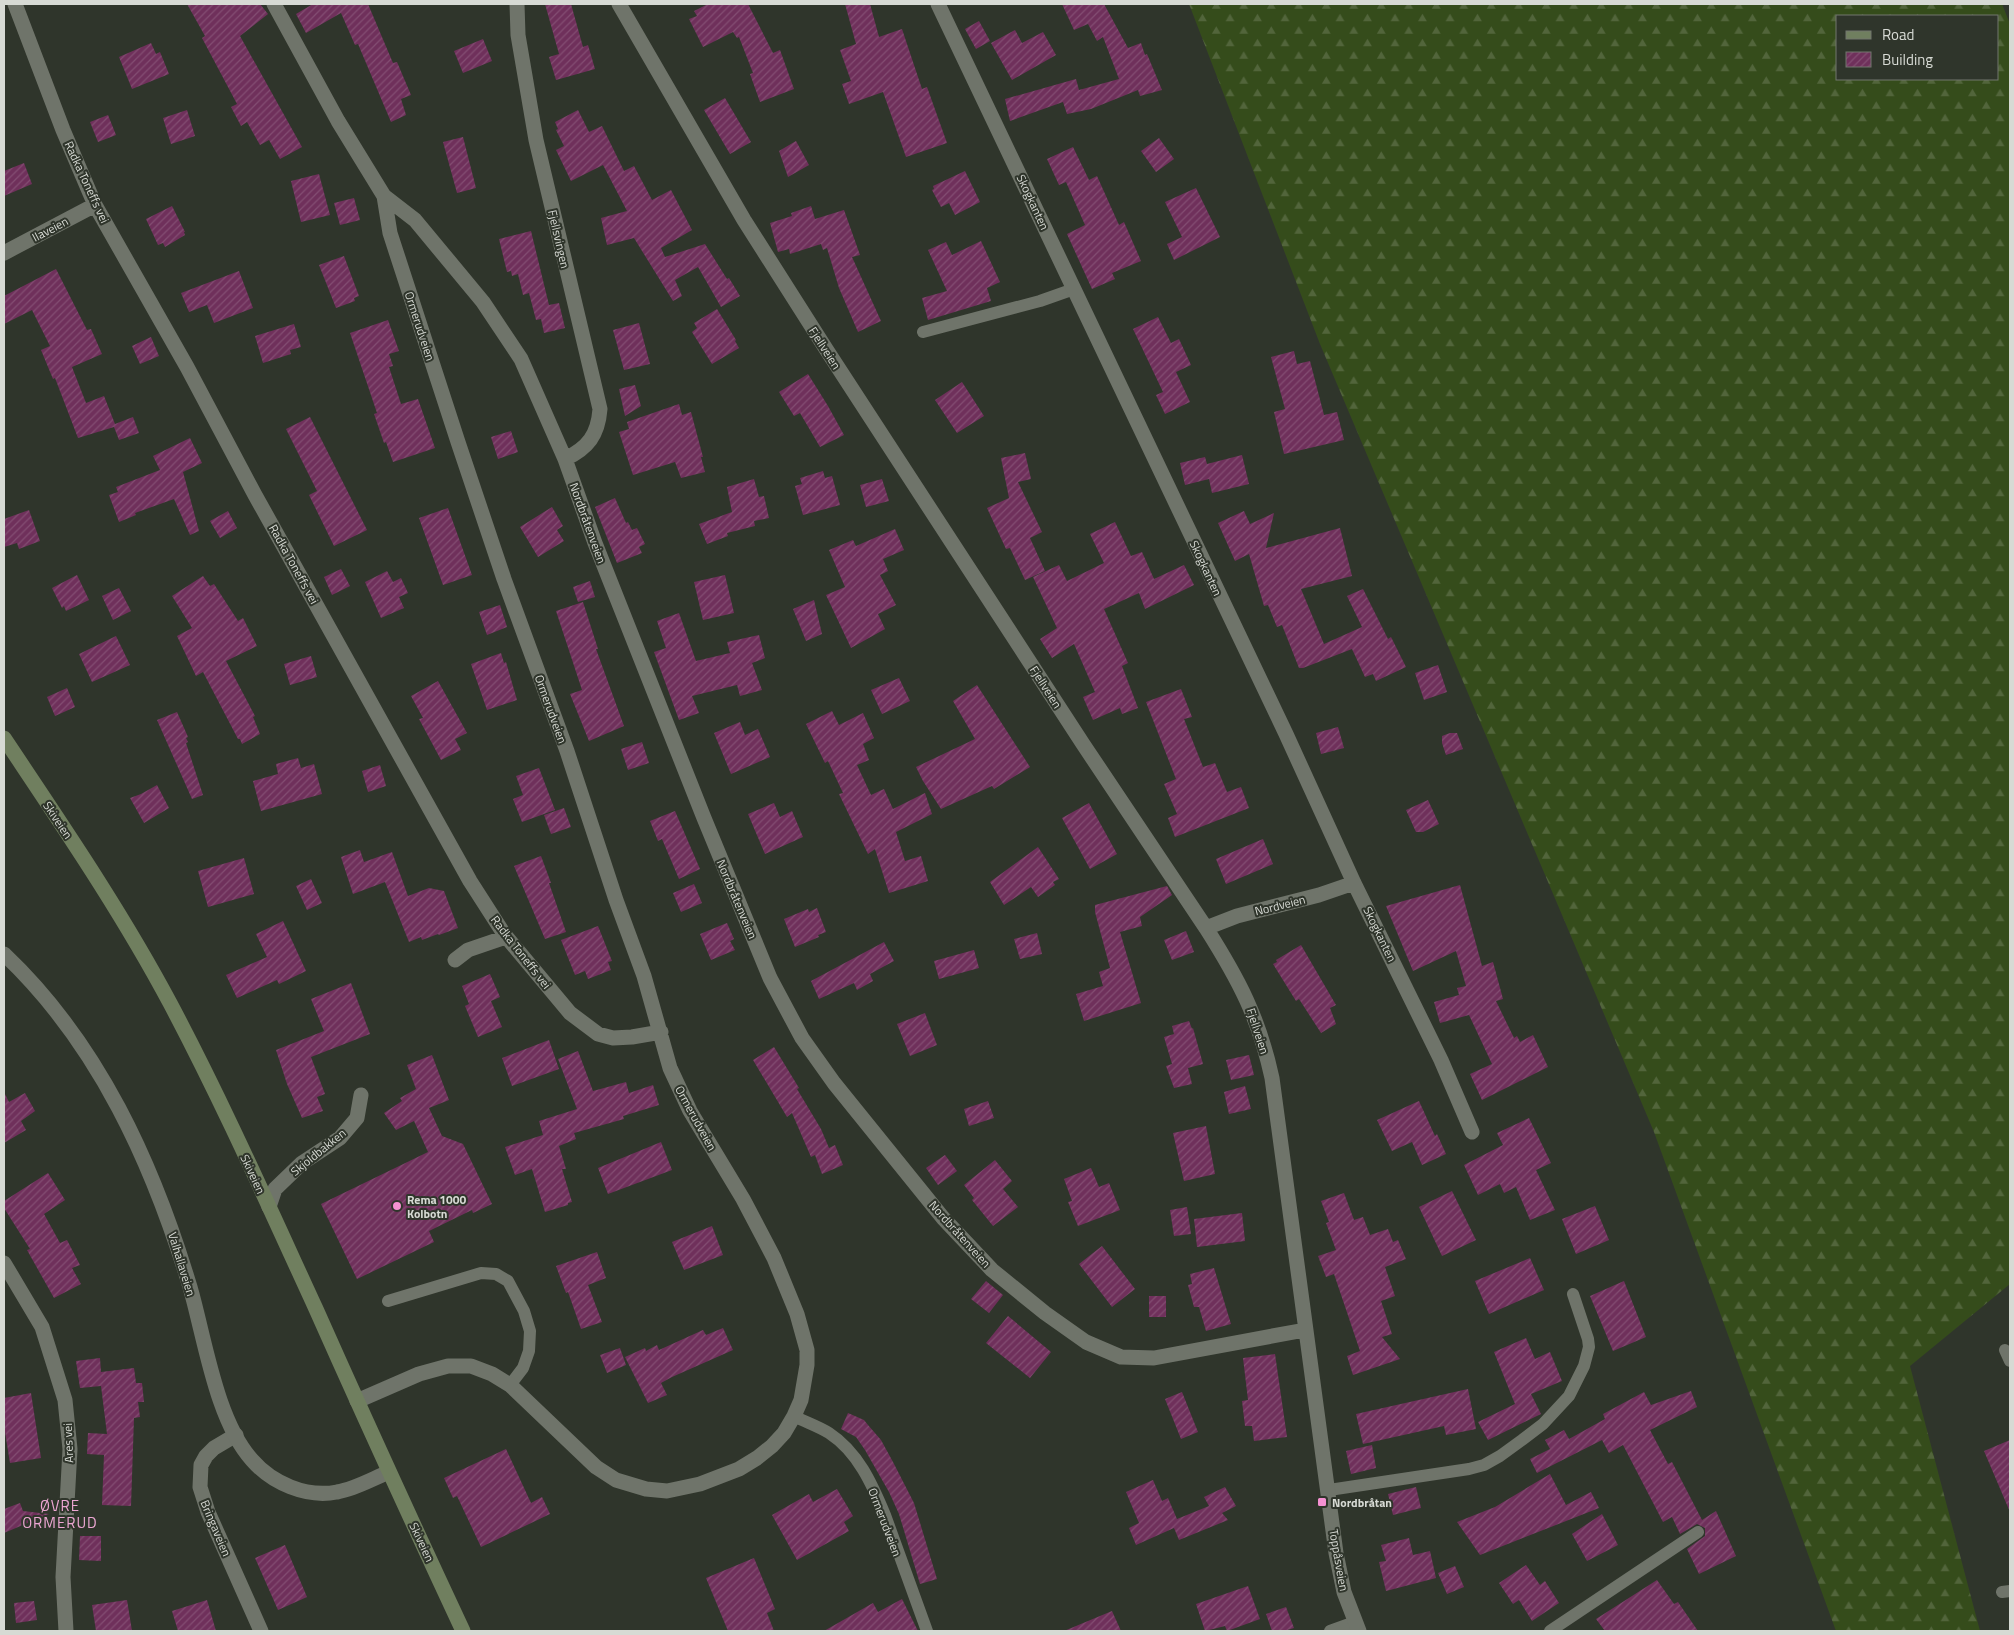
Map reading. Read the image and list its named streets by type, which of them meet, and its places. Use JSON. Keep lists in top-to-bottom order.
{
  "streets": {
    "main road": ["Skiveien"],
    "street": [
      "Radka Toneffs vei",
      "Skogkanten",
      "Ilaveien",
      "Fjellsvingen",
      "Ormerudveien",
      "Fjellveien",
      "Nordbråtenveien",
      "Nordveien",
      "Skjoldbakken",
      "Valhallaveien",
      "Ares vei",
      "Bringaveien",
      "Toppåsveien"
    ]
  },
  "crossings": [
    ["Radka Toneffs vei", "Ilaveien"],
    ["Radka Toneffs vei", "Ormerudveien"],
    ["Skogkanten", "Nordveien"],
    ["Fjellsvingen", "Nordbråtenveien"],
    ["Ormerudveien", "Nordbråtenveien"],
    ["Ormerudveien", "Skiveien"],
    ["Fjellveien", "Nordbråtenveien"],
    ["Fjellveien", "Nordveien"],
    ["Fjellveien", "Toppåsveien"],
    ["Skiveien", "Skjoldbakken"],
    ["Skiveien", "Valhallaveien"],
    ["Valhallaveien", "Bringaveien"]
  ],
  "districts": ["ØVRE ORMERUD"],
  "places": {
    "other": ["Rema 1000 Kolbotn"],
    "transit": ["Nordbråtan"]
  },
  "legend": ["Road", "Building"]
}
